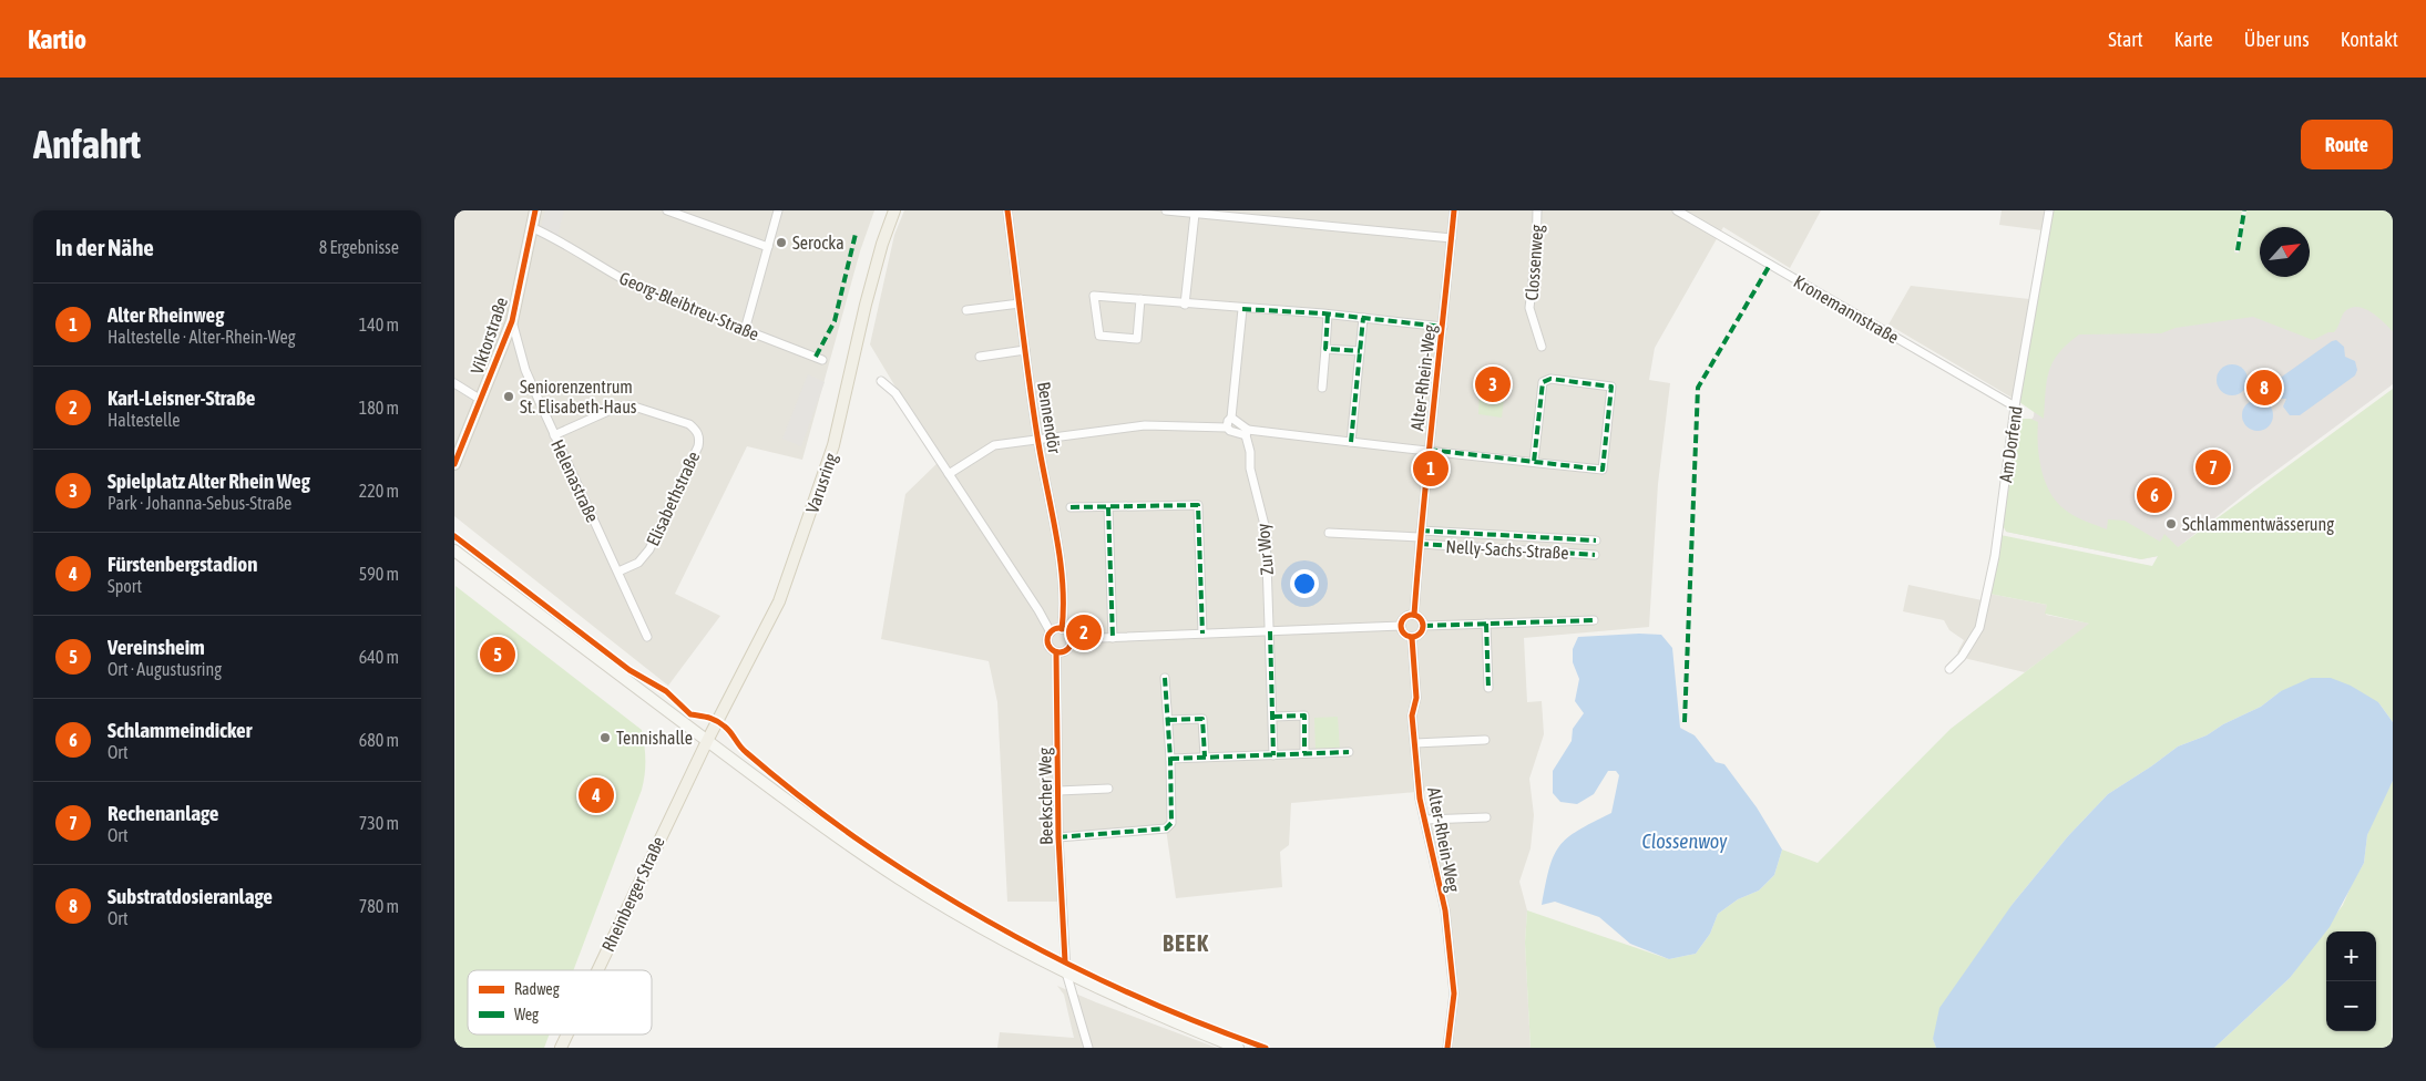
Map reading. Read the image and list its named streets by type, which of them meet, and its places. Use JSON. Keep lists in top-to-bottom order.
{
  "streets": {
    "main road": ["Viktorstraße", "Varusring", "Rheinberger Straße"],
    "street": [
      "Clossenweg",
      "Georg-Bleibtreu-Straße",
      "Kronemannstraße",
      "Alter-Rhein-Weg",
      "Bennendör",
      "Am Dorfend",
      "Helenastraße",
      "Elisabethstraße",
      "Zur Woy",
      "Nelly-Sachs-Straße",
      "Beekscher Weg"
    ]
  },
  "crossings": [
    ["Georg-Bleibtreu-Straße", "Viktorstraße"],
    ["Kronemannstraße", "Am Dorfend"],
    ["Viktorstraße", "Helenastraße"],
    ["Alter-Rhein-Weg", "Nelly-Sachs-Straße"],
    ["Bennendör", "Beekscher Weg"],
    ["Helenastraße", "Elisabethstraße"],
    ["Varusring", "Rheinberger Straße"]
  ],
  "districts": ["BEEK"],
  "water": ["Clossenwoy"],
  "places": [
    "Serocka",
    "Seniorenzentrum St. Elisabeth-Haus",
    "Schlammentwässerung",
    "Tennishalle"
  ],
  "legend": ["Radweg", "Weg"],
  "north": "top right",
  "page": {
    "header": "Kartio",
    "nav": [
      "Start",
      "Karte",
      "Über uns",
      "Kontakt"
    ],
    "buttons": "Route",
    "title": "Anfahrt",
    "heading": ["In der Nähe", "8 Ergebnisse"],
    "list": [
      {
        "mark": "1",
        "name": "Alter Rheinweg",
        "note": "Haltestelle · Alter-Rhein-Weg",
        "value": "140 m"
      },
      {
        "mark": "2",
        "name": "Karl-Leisner-Straße",
        "note": "Haltestelle",
        "value": "180 m"
      },
      {
        "mark": "3",
        "name": "Spielplatz Alter Rhein Weg",
        "note": "Park · Johanna-Sebus-Straße",
        "value": "220 m"
      },
      {
        "mark": "4",
        "name": "Fürstenbergstadion",
        "note": "Sport",
        "value": "590 m"
      },
      {
        "mark": "5",
        "name": "Vereinsheim",
        "note": "Ort · Augustusring",
        "value": "640 m"
      },
      {
        "mark": "6",
        "name": "Schlammeindicker",
        "note": "Ort",
        "value": "680 m"
      },
      {
        "mark": "7",
        "name": "Rechenanlage",
        "note": "Ort",
        "value": "730 m"
      },
      {
        "mark": "8",
        "name": "Substratdosieranlage",
        "note": "Ort",
        "value": "780 m"
      }
    ],
    "pins": [
      "3",
      "8",
      "7",
      "1",
      "6",
      "2",
      "5",
      "4"
    ],
    "map_buttons": ["+", "−"]
  }
}
